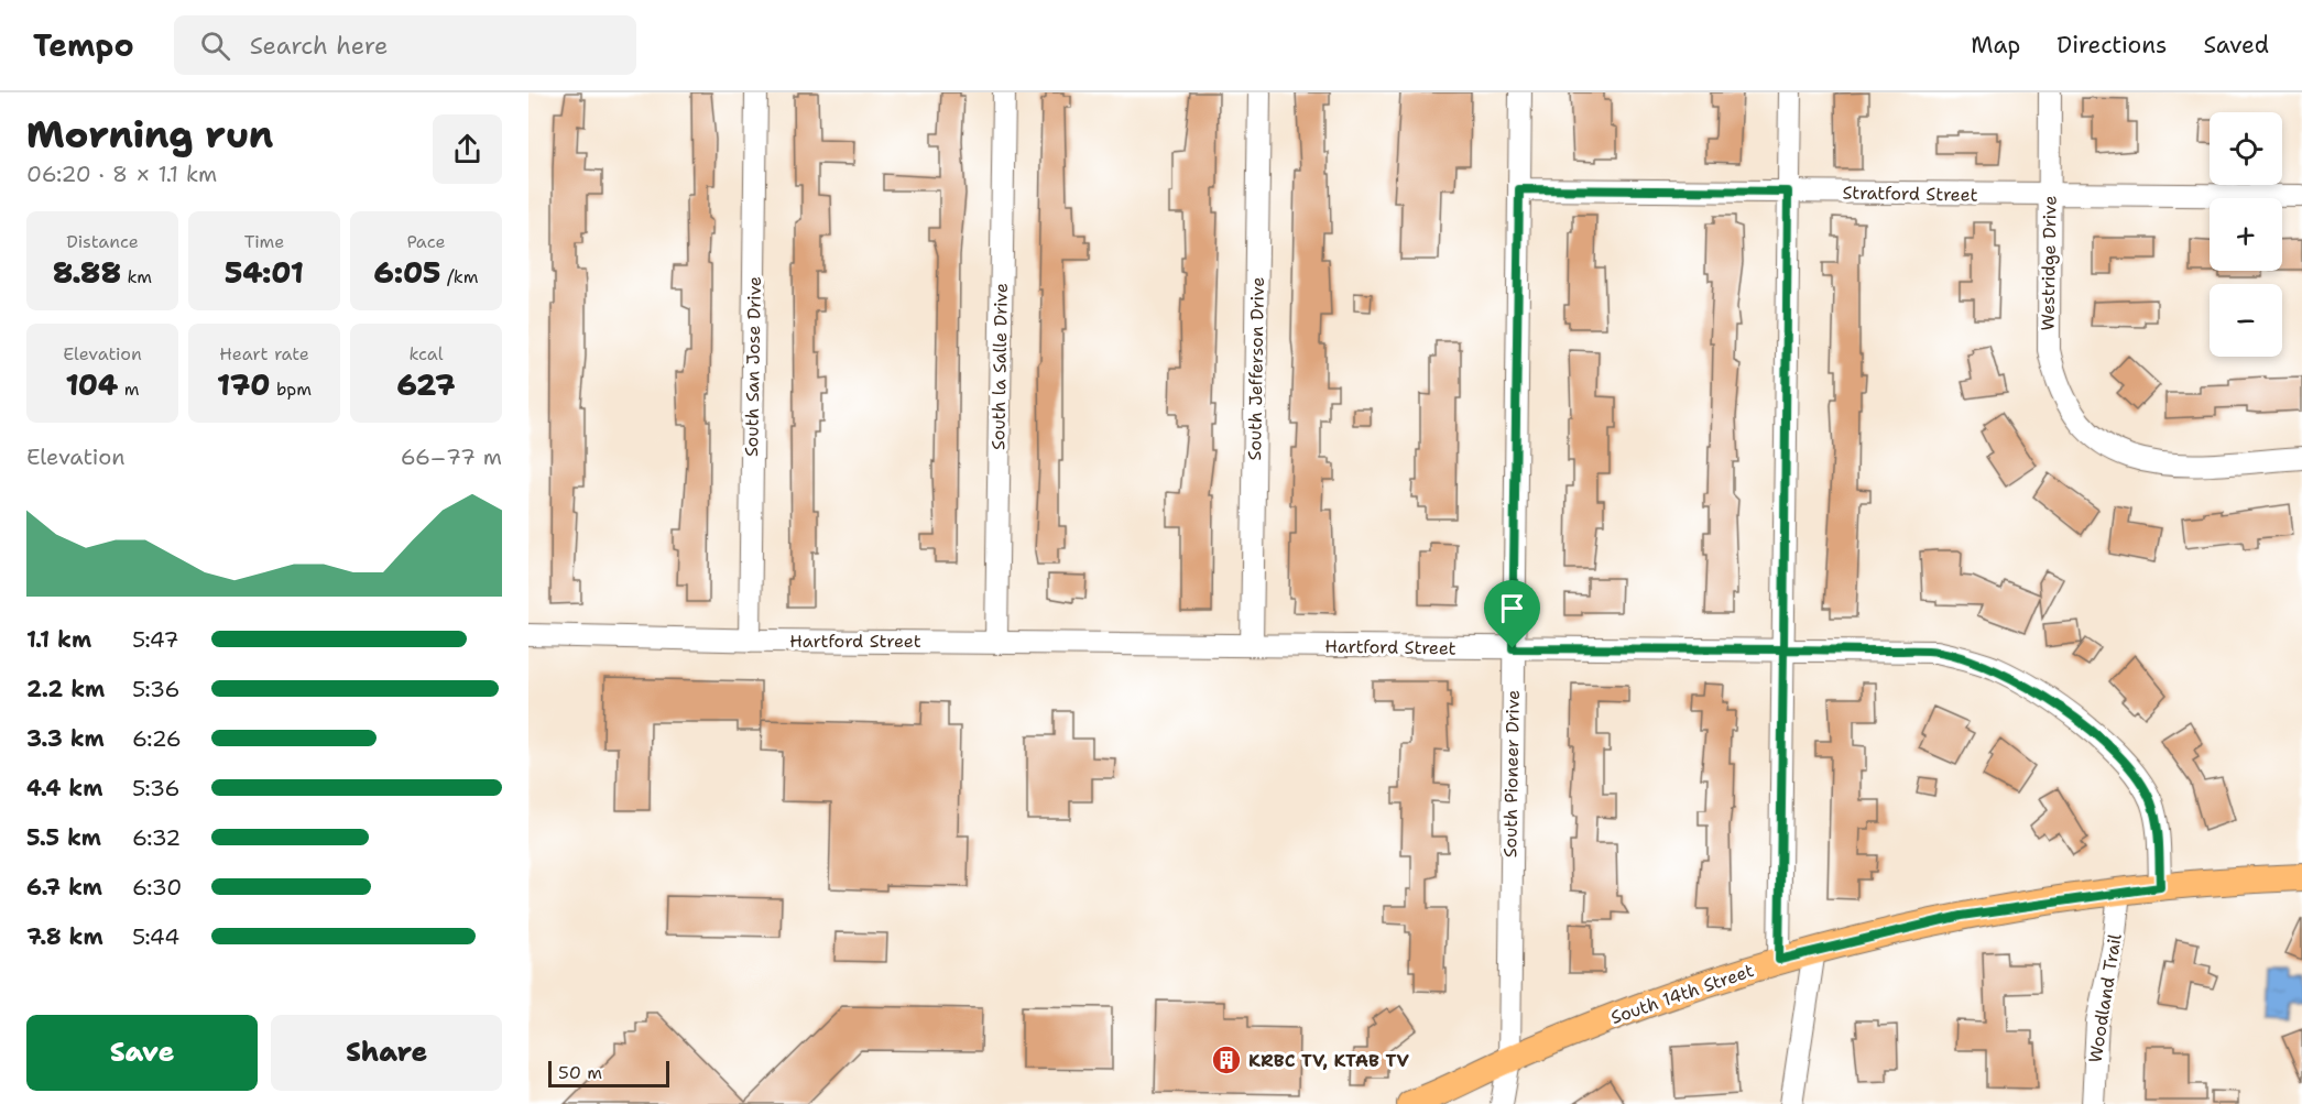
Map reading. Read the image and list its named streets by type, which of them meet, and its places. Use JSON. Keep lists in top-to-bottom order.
{
  "streets": {
    "main road": ["South 14th Street"],
    "street": [
      "Stratford Street",
      "Westridge Drive",
      "South San Jose Drive",
      "South la Salle Drive",
      "South Jefferson Drive",
      "Hartford Street",
      "South Pioneer Drive",
      "Woodland Trail"
    ]
  },
  "crossings": [
    ["Stratford Street", "Westridge Drive"],
    ["Stratford Street", "South Pioneer Drive"],
    ["South San Jose Drive", "Hartford Street"],
    ["South la Salle Drive", "Hartford Street"],
    ["South Jefferson Drive", "Hartford Street"],
    ["Hartford Street", "South Pioneer Drive"],
    ["Hartford Street", "South 14th Street"],
    ["South Pioneer Drive", "South 14th Street"],
    ["South 14th Street", "Woodland Trail"]
  ],
  "places": {
    "building": ["KRBC TV, KTAB TV"]
  },
  "scale_bar": "50 m",
  "page": {
    "header": "Tempo",
    "search": "Search here",
    "nav": ["Map", "Directions", "Saved"],
    "heading": ["Morning run", "06:20 · 8 × 1.1 km"],
    "map_buttons": ["+", "−"],
    "stats": [
      ["Distance", "8.88 km"],
      ["Time", "54:01"],
      ["Pace", "6:05 /km"],
      ["Elevation", "104 m"],
      ["Heart rate", "170 bpm"],
      ["kcal", "627"]
    ],
    "chart": ["Elevation", "66–77 m"],
    "list": [
      {
        "name": "1.1 km",
        "note": "5:47"
      },
      {
        "name": "2.2 km",
        "note": "5:36"
      },
      {
        "name": "3.3 km",
        "note": "6:26"
      },
      {
        "name": "4.4 km",
        "note": "5:36"
      },
      {
        "name": "5.5 km",
        "note": "6:32"
      },
      {
        "name": "6.7 km",
        "note": "6:30"
      },
      {
        "name": "7.8 km",
        "note": "5:44"
      }
    ],
    "buttons": ["Save", "Share"],
    "scale": "50 m"
  }
}
